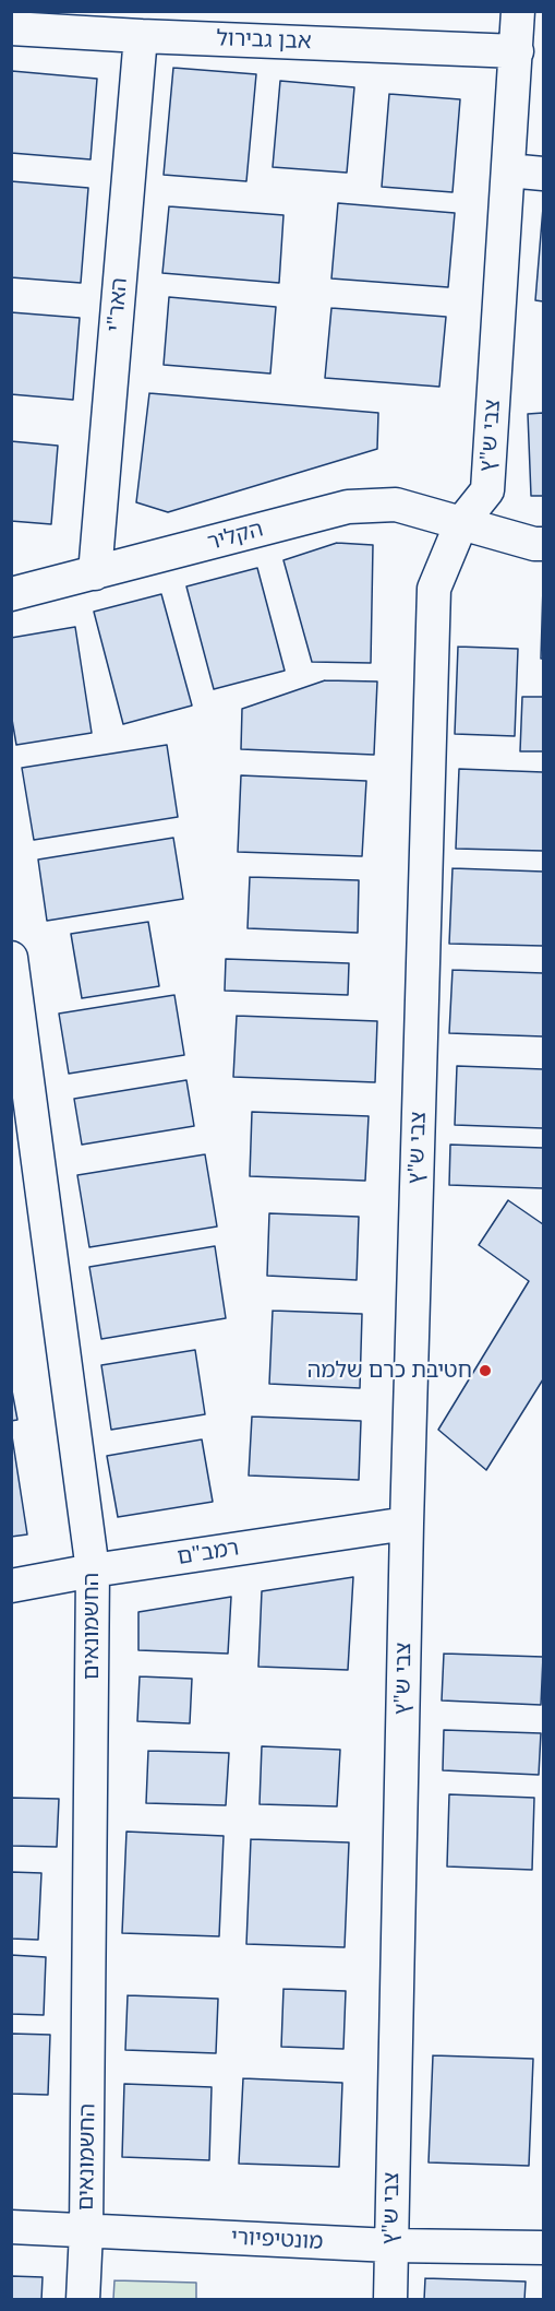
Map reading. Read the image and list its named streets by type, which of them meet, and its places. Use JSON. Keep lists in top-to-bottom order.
{
  "streets": {
    "street": [
      "אבן גבירול",
      "האר\"י",
      "צבי ש\"ץ",
      "הקליר",
      "רמב\"ם",
      "החשמונאים",
      "מונטיפיורי"
    ]
  },
  "crossings": [
    ["אבן גבירול", "האר\"י"],
    ["אבן גבירול", "צבי ש\"ץ"],
    ["האר\"י", "הקליר"],
    ["צבי ש\"ץ", "הקליר"],
    ["צבי ש\"ץ", "רמב\"ם"],
    ["צבי ש\"ץ", "מונטיפיורי"],
    ["רמב\"ם", "החשמונאים"],
    ["החשמונאים", "מונטיפיורי"]
  ],
  "places": ["חטיבת כרם שלמה"]
}
